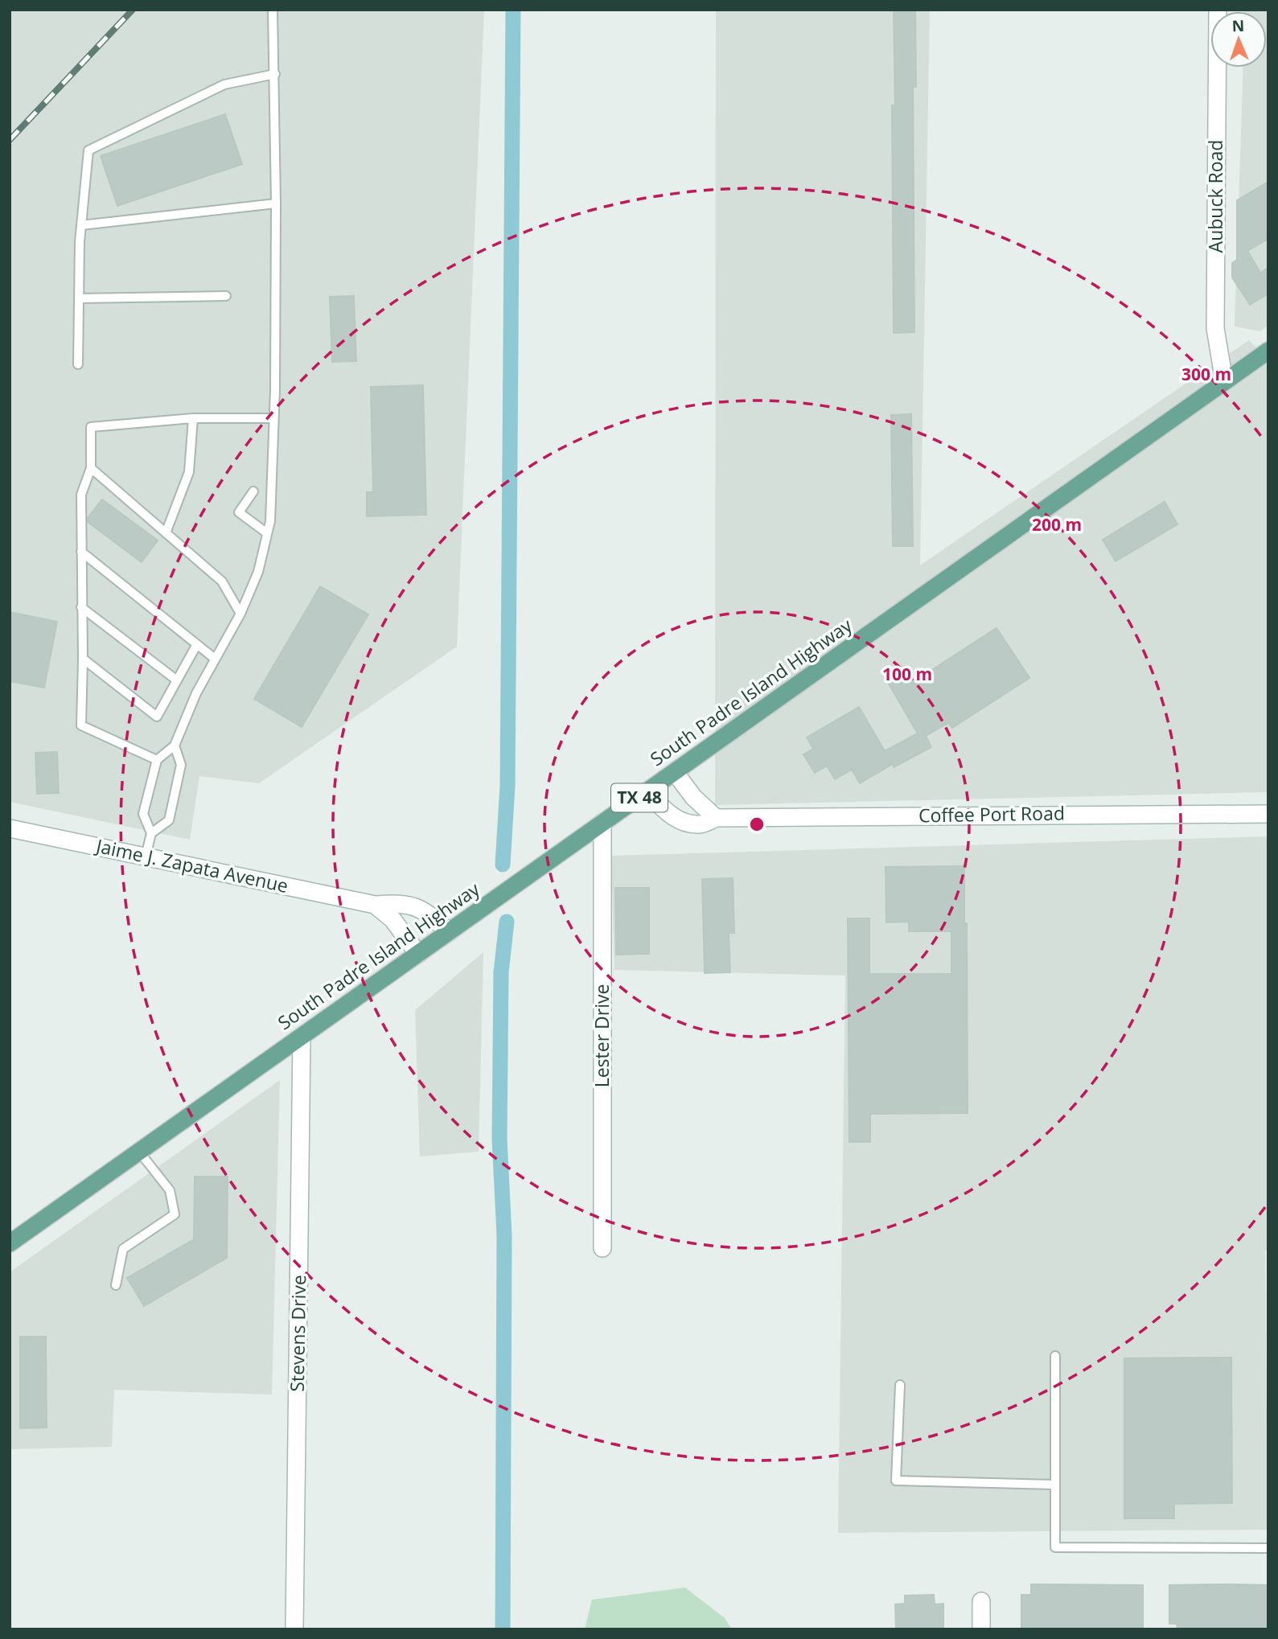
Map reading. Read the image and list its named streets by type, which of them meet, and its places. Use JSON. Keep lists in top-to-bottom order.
{
  "streets": {
    "main road": ["South Padre Island Highway", "TX 48"],
    "street": [
      "Aubuck Road",
      "Coffee Port Road",
      "Jaime J. Zapata Avenue",
      "Lester Drive",
      "Stevens Drive"
    ]
  },
  "crossings": [
    ["Aubuck Road", "South Padre Island Highway"],
    ["South Padre Island Highway", "Coffee Port Road"],
    ["South Padre Island Highway", "Jaime J. Zapata Avenue"],
    ["South Padre Island Highway", "Lester Drive"],
    ["South Padre Island Highway", "Stevens Drive"]
  ],
  "north": "top",
  "rings": ["300 m", "200 m", "100 m"]
}
